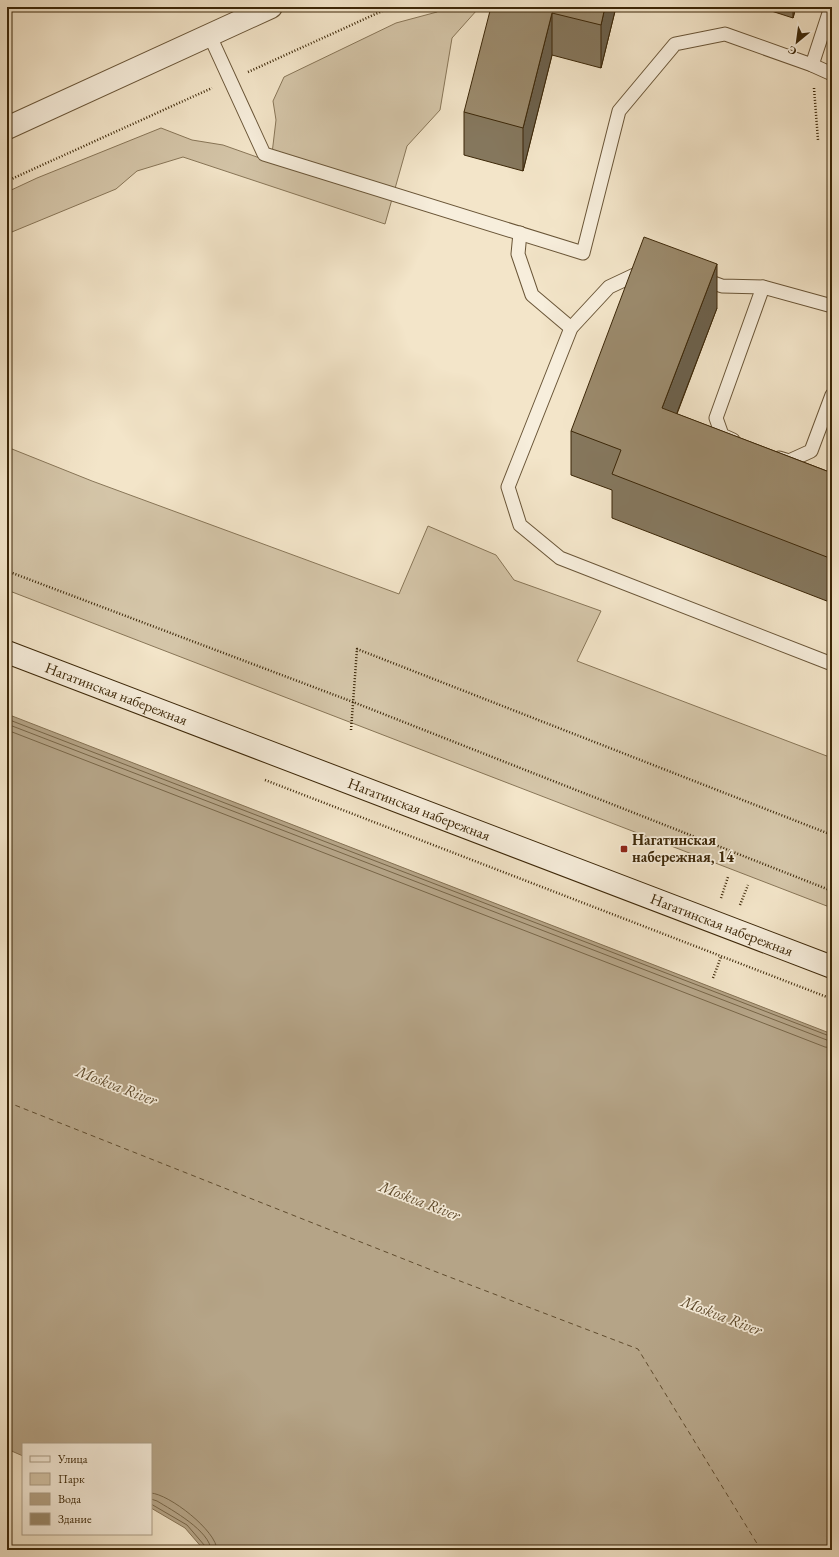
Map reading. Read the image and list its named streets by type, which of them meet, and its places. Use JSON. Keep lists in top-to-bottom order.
{
  "streets": {
    "main road": ["Нагатинская набережная"]
  },
  "water": ["Moskva River"],
  "places": {
    "transit": ["Нагатинская набережная, 14"]
  },
  "legend": [
    "Улица",
    "Парк",
    "Вода",
    "Здание"
  ],
  "north": "bottom left"
}
